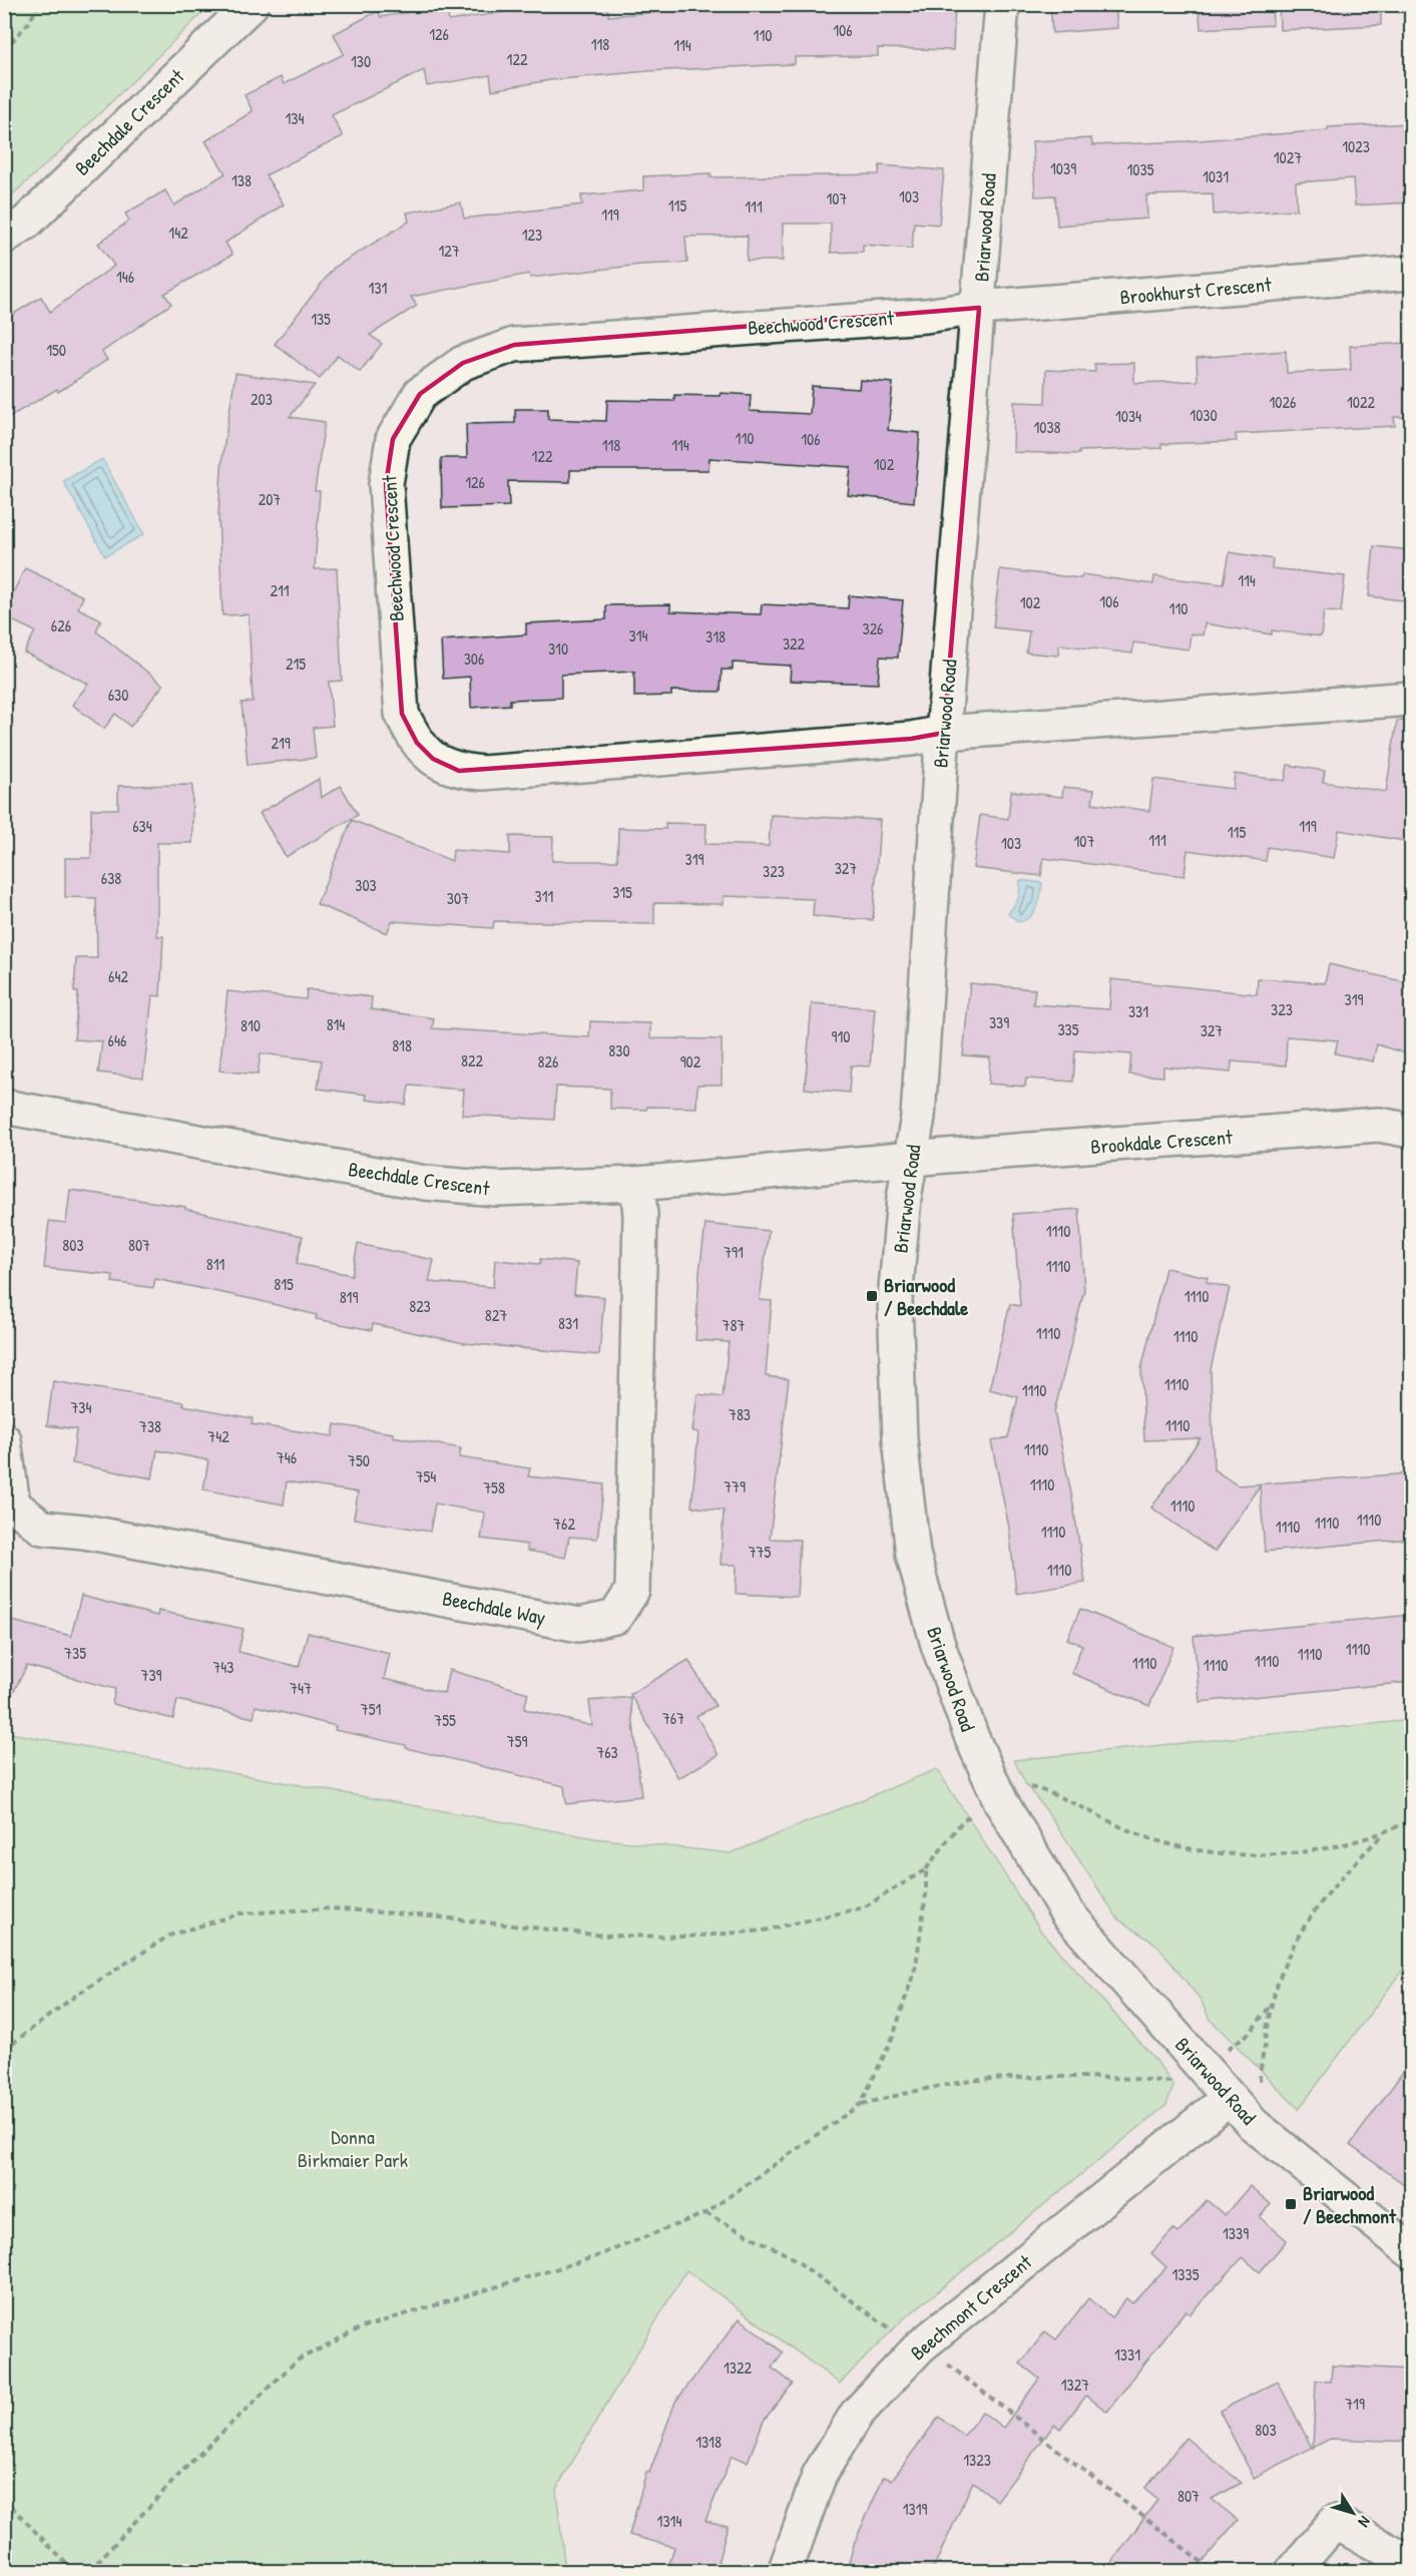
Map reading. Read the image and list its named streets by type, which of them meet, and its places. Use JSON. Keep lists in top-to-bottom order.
{
  "streets": {
    "street": [
      "Beechdale Crescent",
      "Briarwood Road",
      "Brookhurst Crescent",
      "Beechwood Crescent",
      "Brookdale Crescent",
      "Beechdale Way",
      "Beechmont Crescent"
    ]
  },
  "crossings": [
    ["Beechdale Crescent", "Briarwood Road"],
    ["Beechdale Crescent", "Brookdale Crescent"],
    ["Beechdale Crescent", "Beechdale Way"],
    ["Briarwood Road", "Brookhurst Crescent"],
    ["Briarwood Road", "Beechwood Crescent"],
    ["Briarwood Road", "Brookdale Crescent"],
    ["Briarwood Road", "Beechmont Crescent"],
    ["Brookhurst Crescent", "Beechwood Crescent"]
  ],
  "parks": ["Donna Birkmaier Park"],
  "places": {
    "transit": ["Briarwood / Beechdale", "Briarwood / Beechmont"]
  },
  "house_numbers": [
    "106",
    "126",
    "110",
    "118",
    "114",
    "122",
    "130",
    "134",
    "1023",
    "1027",
    "1039",
    "1035",
    "1031",
    "138",
    "103",
    "107",
    "115",
    "111",
    "119",
    "142",
    "123",
    "127",
    "146",
    "131",
    "135",
    "150",
    "203",
    "1026",
    "1022",
    "1030",
    "1034",
    "1038",
    "110",
    "106",
    "118",
    "114",
    "122",
    "102",
    "126",
    "207",
    "114",
    "211",
    "106",
    "102",
    "110",
    "626",
    "326",
    "314",
    "318",
    "322",
    "310",
    "306",
    "215",
    "630",
    "219",
    "634",
    "119",
    "115",
    "111",
    "107",
    "103",
    "319",
    "327",
    "323",
    "638",
    "303",
    "315",
    "311",
    "307",
    "642",
    "319",
    "323",
    "331",
    "339",
    "814",
    "810",
    "335",
    "327",
    "910",
    "646",
    "818",
    "830",
    "822",
    "826",
    "902",
    "1110",
    "803",
    "807",
    "791",
    "811",
    "1110",
    "815",
    "1110",
    "819",
    "823",
    "827",
    "831",
    "787",
    "1110",
    "1110",
    "1110",
    "1110",
    "734",
    "783",
    "1110",
    "738",
    "742",
    "1110",
    "746",
    "750",
    "754",
    "1110",
    "779",
    "758",
    "1110",
    "1110",
    "1110",
    "762",
    "1110",
    "1110",
    "775",
    "1110",
    "1110",
    "735",
    "1110",
    "1110",
    "1110",
    "1110",
    "743",
    "739",
    "747",
    "751",
    "767",
    "755",
    "759",
    "763",
    "1339",
    "1335",
    "1331",
    "1322",
    "1327",
    "719",
    "803",
    "1318",
    "1323",
    "807",
    "1319",
    "1314"
  ],
  "north": "bottom right"
}
